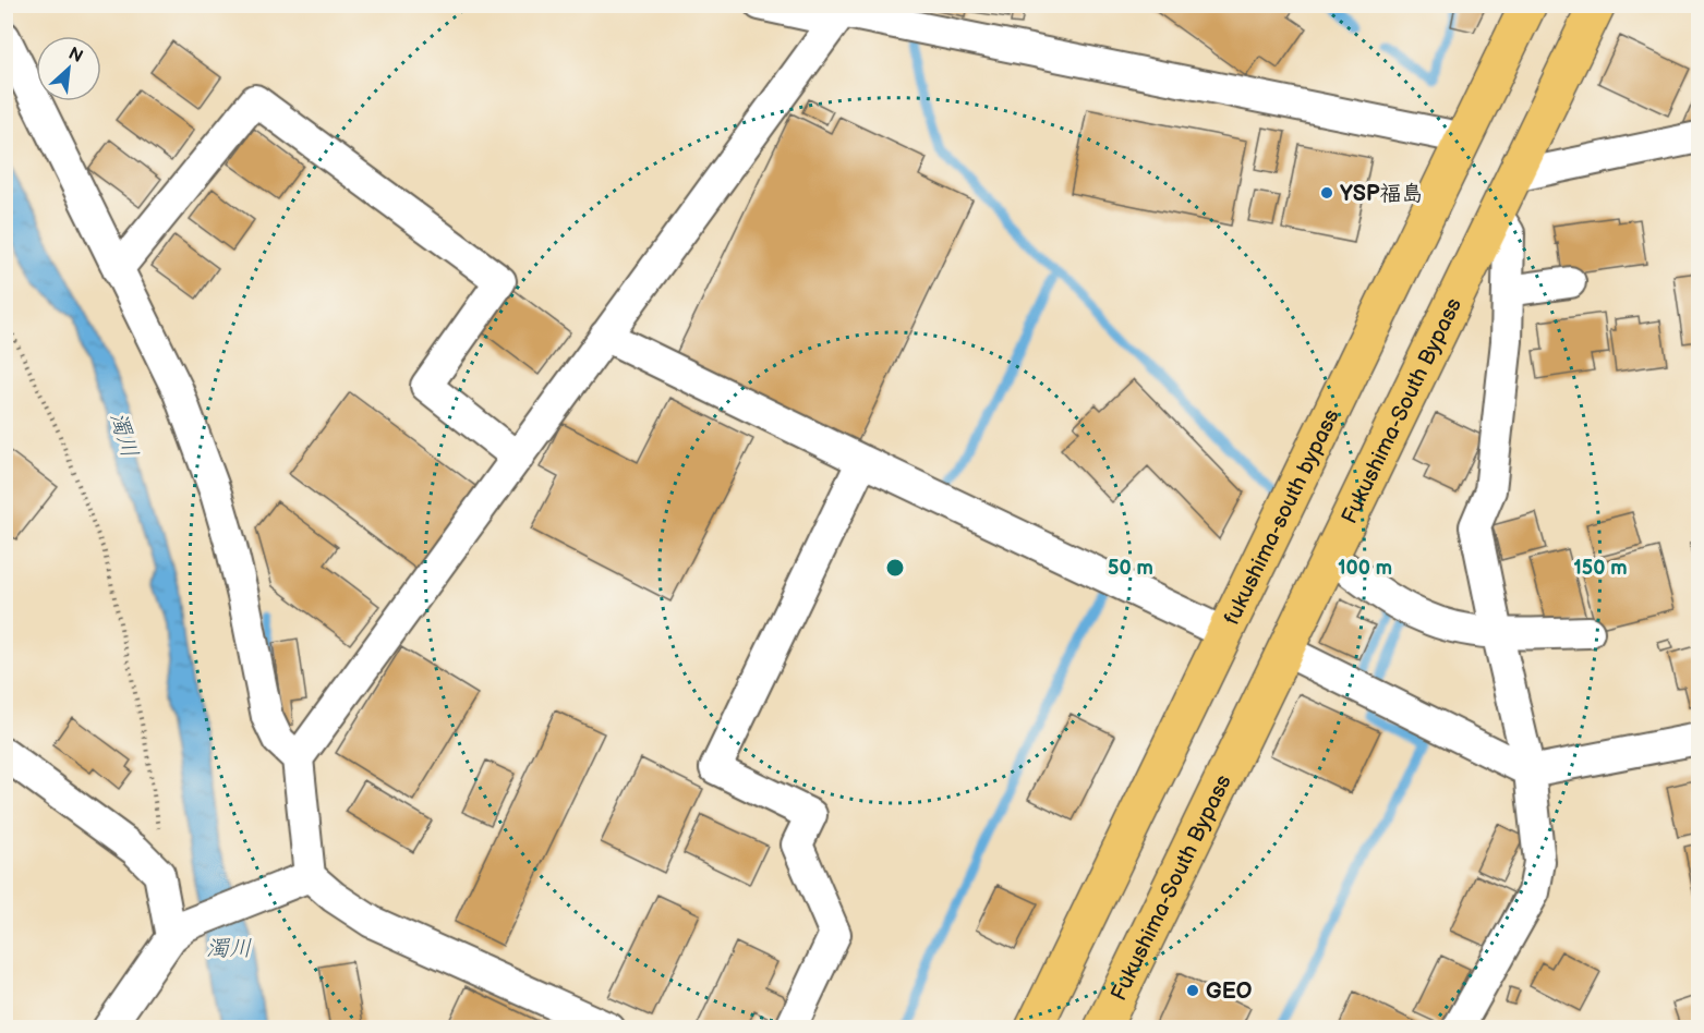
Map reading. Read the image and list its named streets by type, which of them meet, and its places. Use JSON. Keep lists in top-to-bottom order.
{
  "streets": {
    "highway": ["Fukushima-South Bypass", "fukushima-south bypass"]
  },
  "water": ["濁川"],
  "places": ["YSP福島", "GEO"],
  "north": "top right",
  "rings": ["50 m", "100 m", "150 m"]
}
